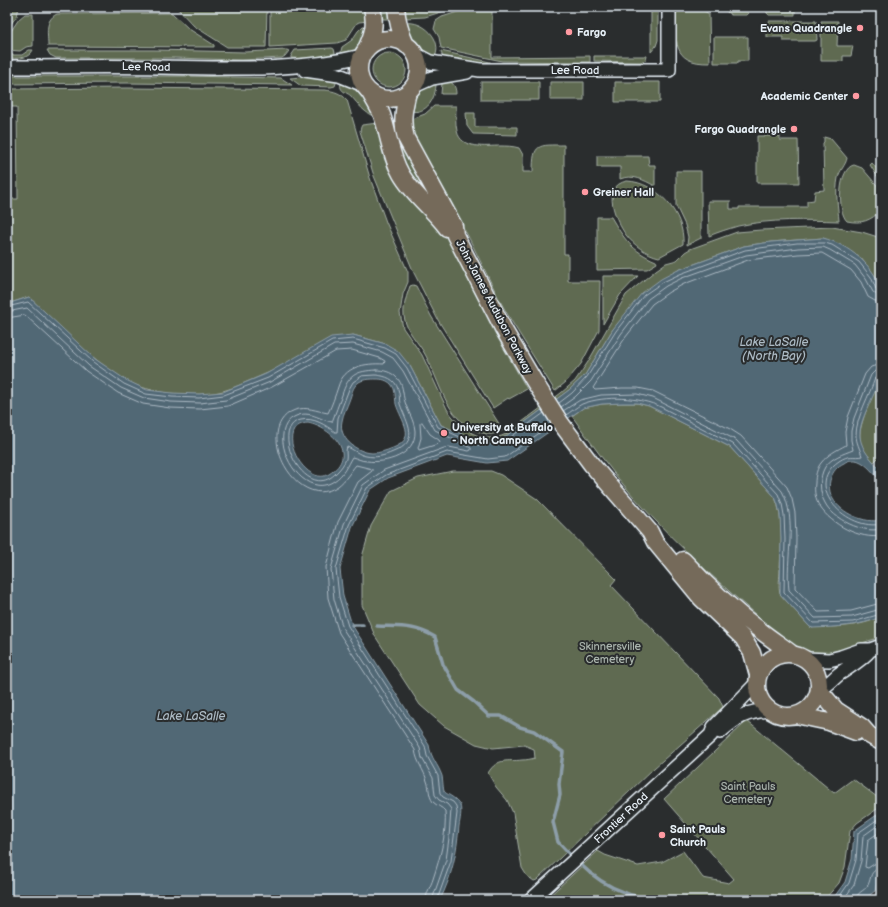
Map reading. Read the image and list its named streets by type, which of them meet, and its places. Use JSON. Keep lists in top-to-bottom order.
{
  "streets": {
    "main road": ["John James Audubon Parkway"],
    "street": ["Lee Road", "Frontier Road"]
  },
  "crossings": [
    ["Lee Road", "John James Audubon Parkway"],
    ["John James Audubon Parkway", "Frontier Road"]
  ],
  "water": ["Lake LaSalle (North Bay)", "Lake LaSalle"],
  "parks": ["Skinnersville Cemetery", "Saint Pauls Cemetery"],
  "places": [
    "Evans Quadrangle",
    "Fargo",
    "Academic Center",
    "Fargo Quadrangle",
    "Greiner Hall",
    "University at Buffalo - North Campus",
    "Saint Pauls Church"
  ]
}
